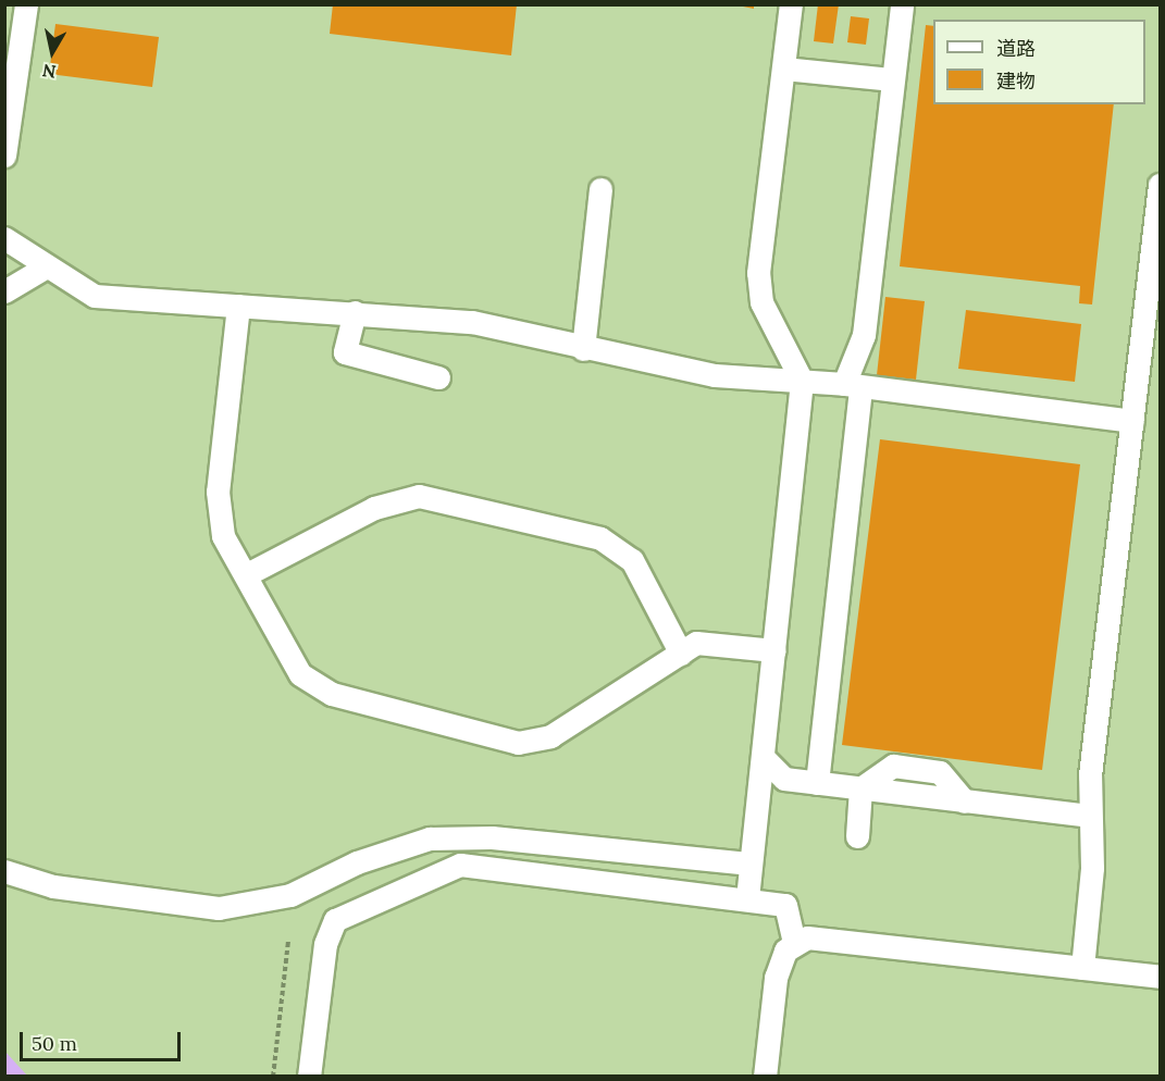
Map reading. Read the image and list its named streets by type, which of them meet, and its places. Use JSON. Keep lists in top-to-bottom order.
{
  "legend": ["道路", "建物"],
  "scale_bar": "50 m",
  "north": "bottom"
}
